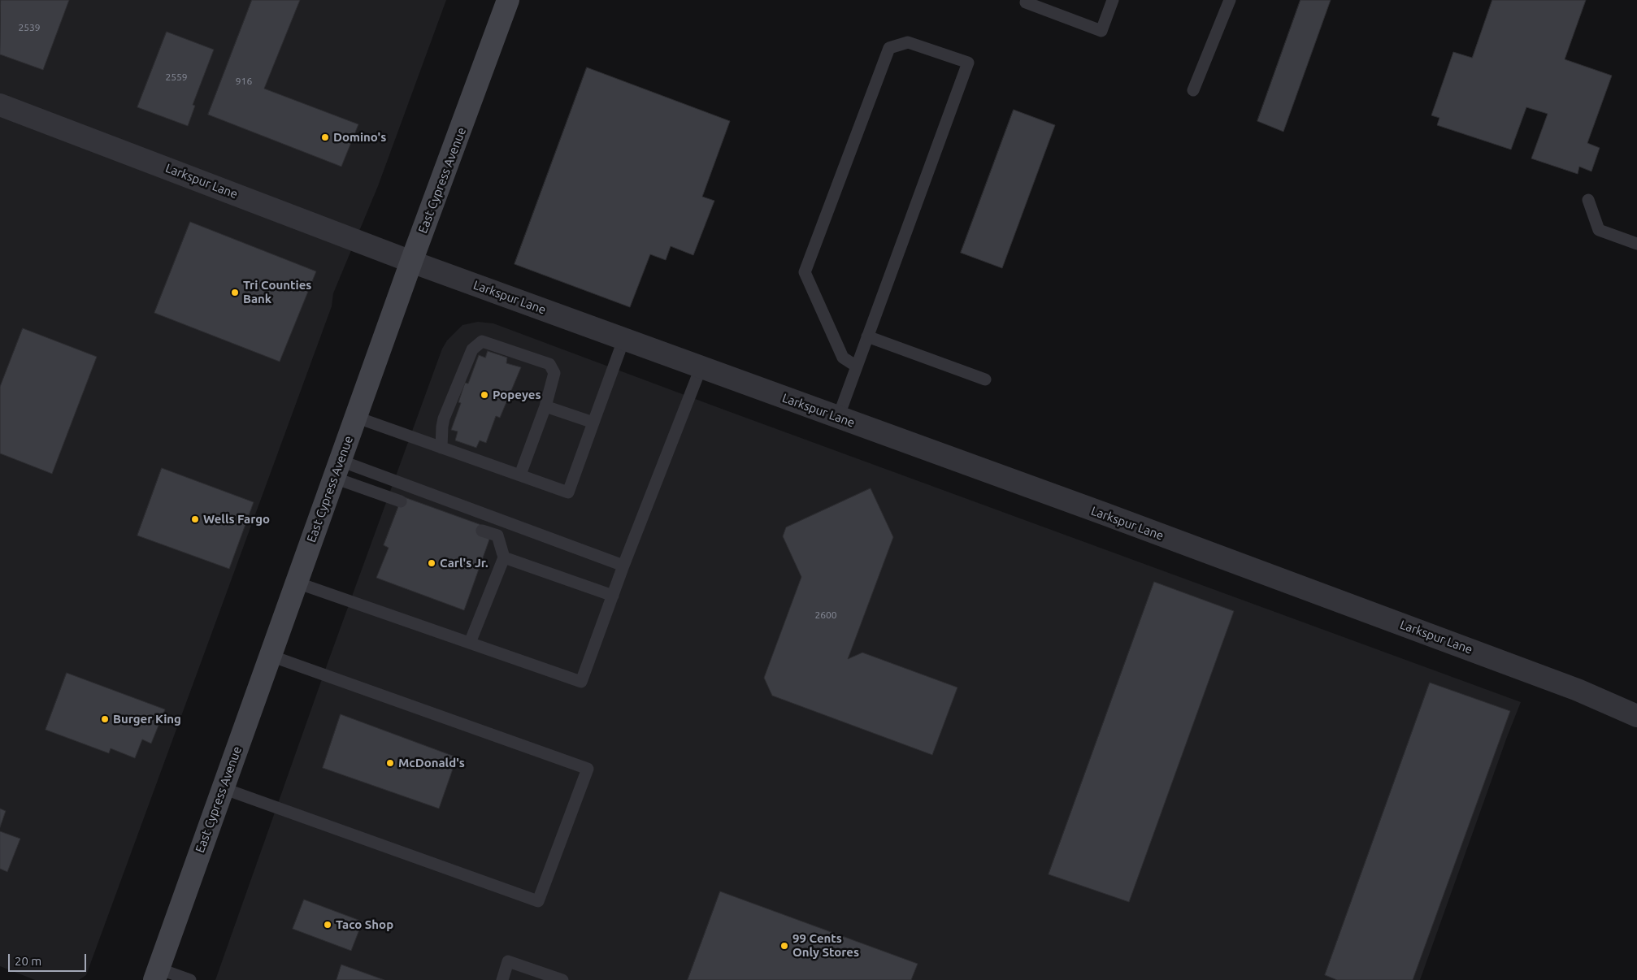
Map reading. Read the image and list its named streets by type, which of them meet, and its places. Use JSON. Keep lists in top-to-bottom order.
{
  "streets": {
    "main road": ["East Cypress Avenue"],
    "street": ["Larkspur Lane"]
  },
  "crossings": [
    ["East Cypress Avenue", "Larkspur Lane"]
  ],
  "places": [
    "Domino's",
    "Tri Counties Bank",
    "Popeyes",
    "Wells Fargo",
    "Carl's Jr.",
    "Burger King",
    "McDonald's",
    "Taco Shop",
    "99 Cents Only Stores"
  ],
  "house_numbers": [
    "2539",
    "2559",
    "916",
    "2600"
  ],
  "scale_bar": "20 m"
}
